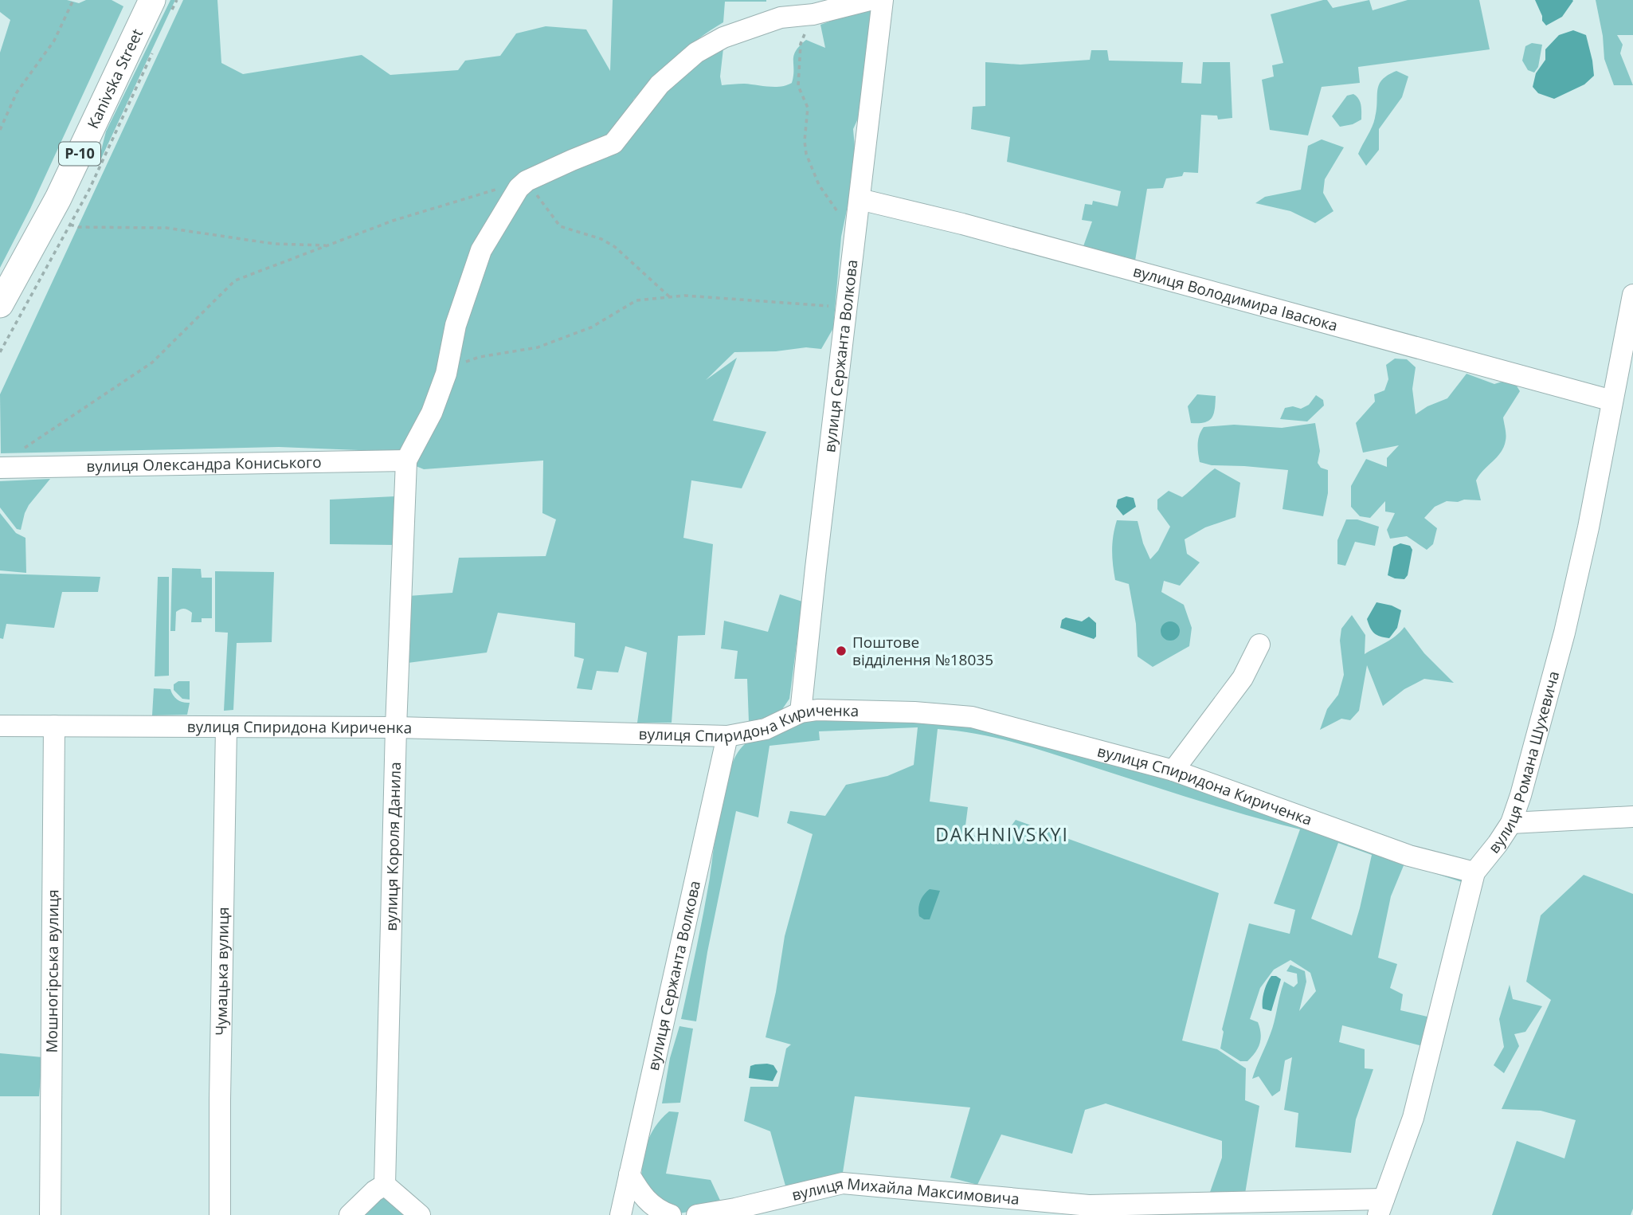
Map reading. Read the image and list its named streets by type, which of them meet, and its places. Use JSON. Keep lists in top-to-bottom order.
{
  "streets": {
    "main road": ["Kanivska Street", "Р-10"],
    "street": [
      "вулиця Володимира Івасюка",
      "вулиця Сержанта Волкова",
      "вулиця Олександра Кониського",
      "вулиця Спиридона Кириченка",
      "вулиця Романа Шухевича",
      "вулиця Короля Данила",
      "Мошногірська вулиця",
      "Чумацька вулиця",
      "вулиця Михайла Максимовича"
    ]
  },
  "crossings": [
    ["вулиця Володимира Івасюка", "вулиця Сержанта Волкова"],
    ["вулиця Володимира Івасюка", "вулиця Романа Шухевича"],
    ["вулиця Сержанта Волкова", "вулиця Спиридона Кириченка"],
    ["вулиця Олександра Кониського", "вулиця Короля Данила"],
    ["вулиця Спиридона Кириченка", "вулиця Романа Шухевича"],
    ["вулиця Спиридона Кириченка", "вулиця Короля Данила"],
    ["вулиця Спиридона Кириченка", "Мошногірська вулиця"],
    ["вулиця Спиридона Кириченка", "Чумацька вулиця"],
    ["вулиця Романа Шухевича", "вулиця Михайла Максимовича"]
  ],
  "districts": ["DAKHNIVSKYI"],
  "places": ["Поштове відділення №18035"]
}
